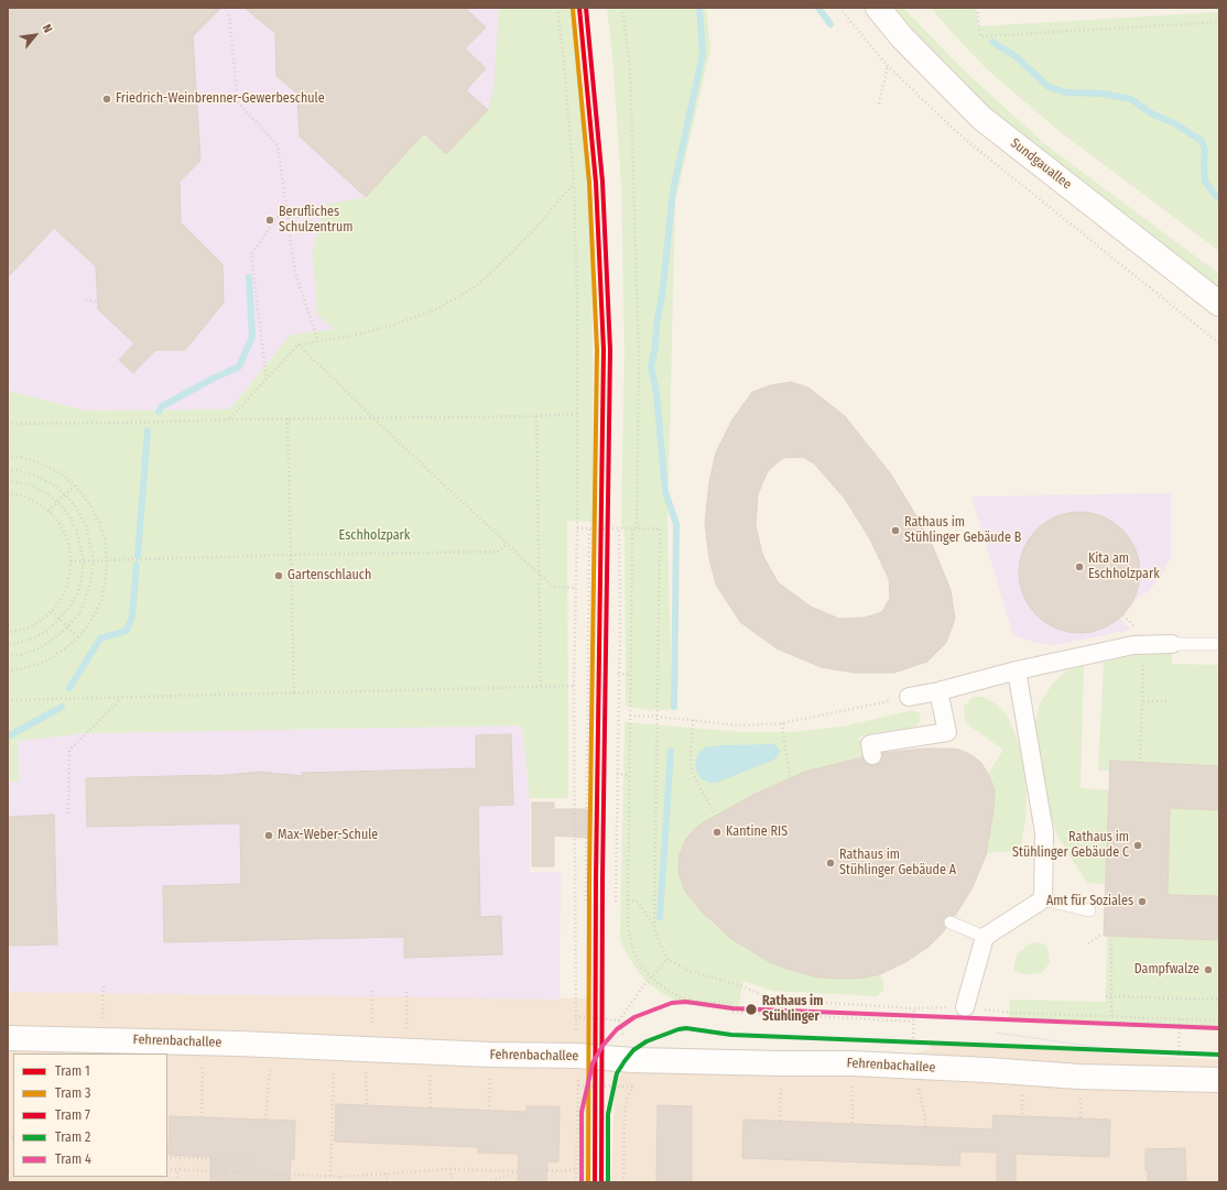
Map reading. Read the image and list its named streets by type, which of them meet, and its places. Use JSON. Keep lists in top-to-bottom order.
{
  "streets": {
    "street": ["Sundgauallee", "Fehrenbachallee"]
  },
  "parks": ["Eschholzpark"],
  "places": [
    "Friedrich-Weinbrenner-Gewerbeschule",
    "Berufliches Schulzentrum",
    "Rathaus im Stühlinger Gebäude B",
    "Kita am Eschholzpark",
    "Gartenschlauch",
    "Kantine RIS",
    "Max-Weber-Schule",
    "Rathaus im Stühlinger Gebäude C",
    "Rathaus im Stühlinger Gebäude A",
    "Amt für Soziales",
    "Dampfwalze",
    "Rathaus im Stühlinger"
  ],
  "lines": [
    "tram line 1",
    "tram line 7",
    "tram line 3",
    "tram line 4",
    "tram line 2"
  ],
  "legend": [
    "Tram 1",
    "Tram 3",
    "Tram 7",
    "Tram 2",
    "Tram 4"
  ],
  "north": "top right"
}
